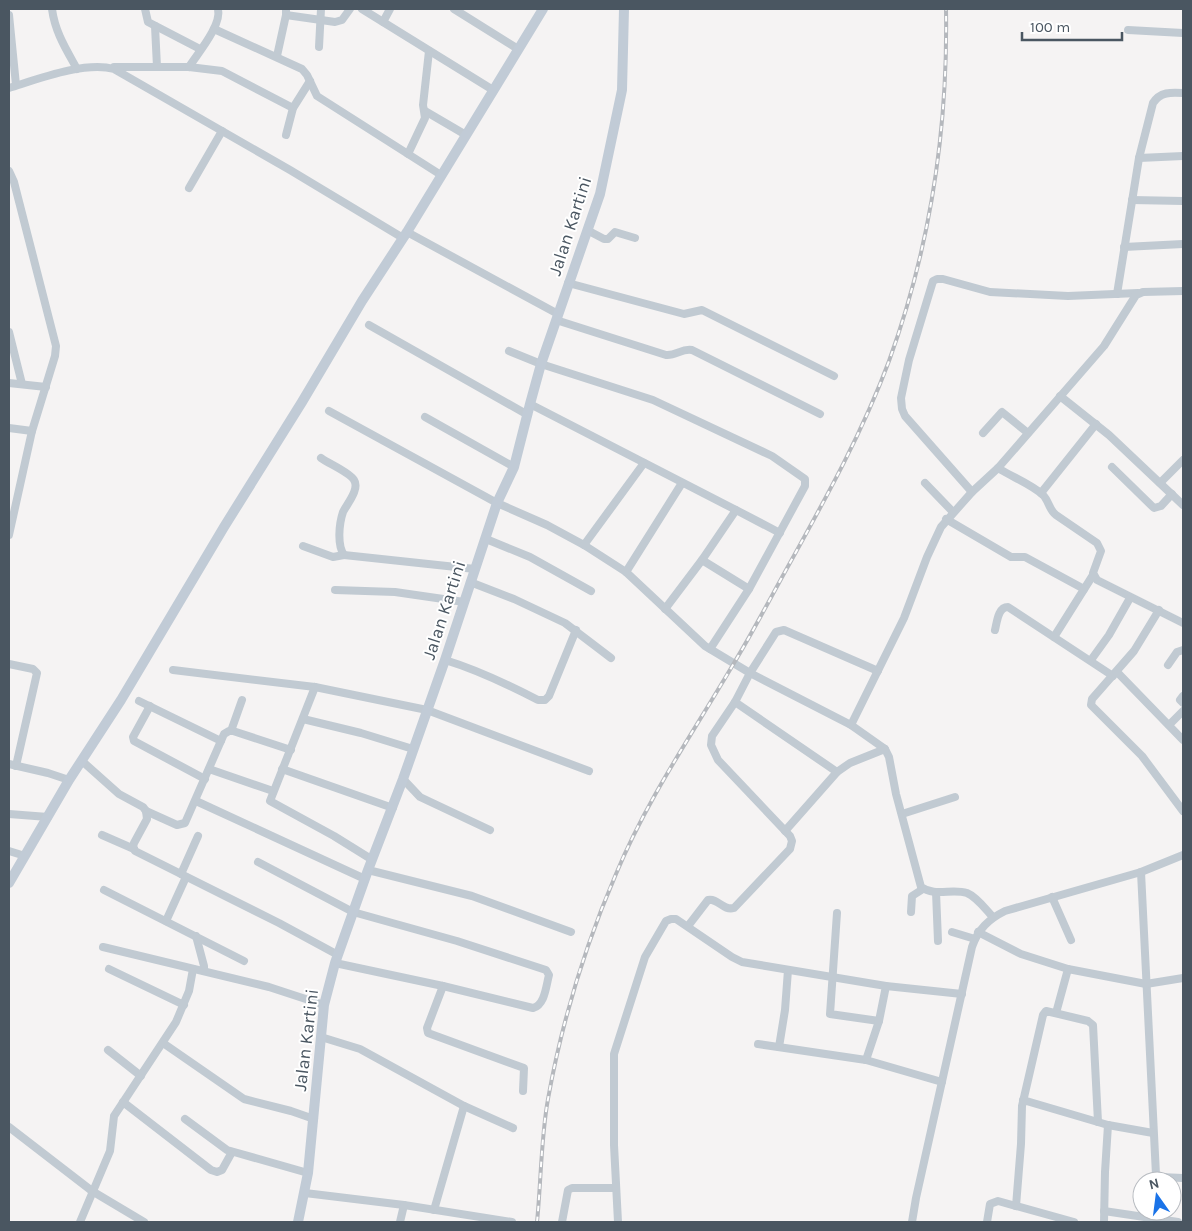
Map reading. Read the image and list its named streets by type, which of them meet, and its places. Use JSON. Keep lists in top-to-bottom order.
{
  "streets": {
    "street": ["Jalan Kartini"]
  },
  "scale_bar": "100 m",
  "north": "top"
}
